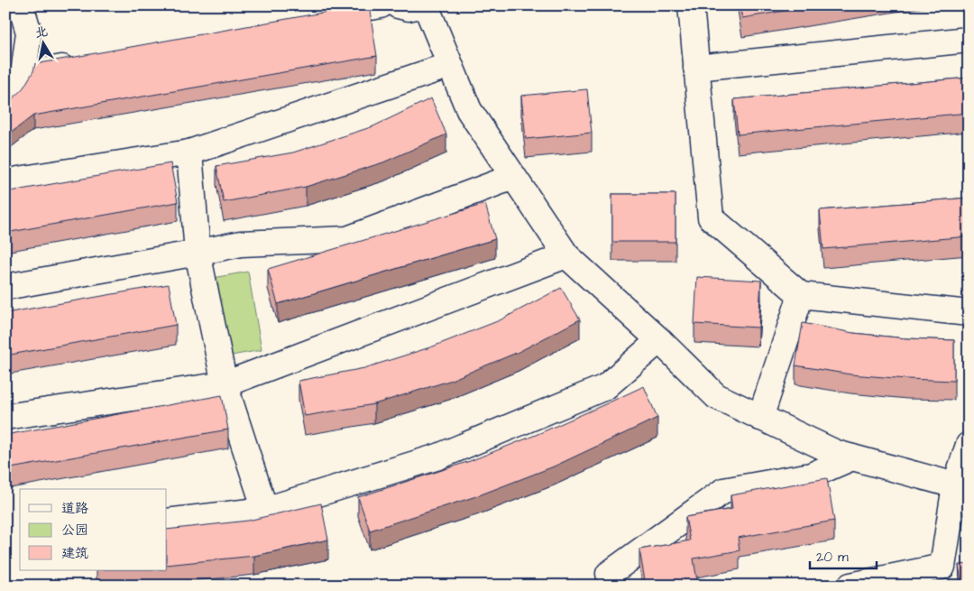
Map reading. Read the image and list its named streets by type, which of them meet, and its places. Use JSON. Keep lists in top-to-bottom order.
{
  "legend": ["道路", "公园", "建筑"],
  "scale_bar": "20 m",
  "north": "top"
}
